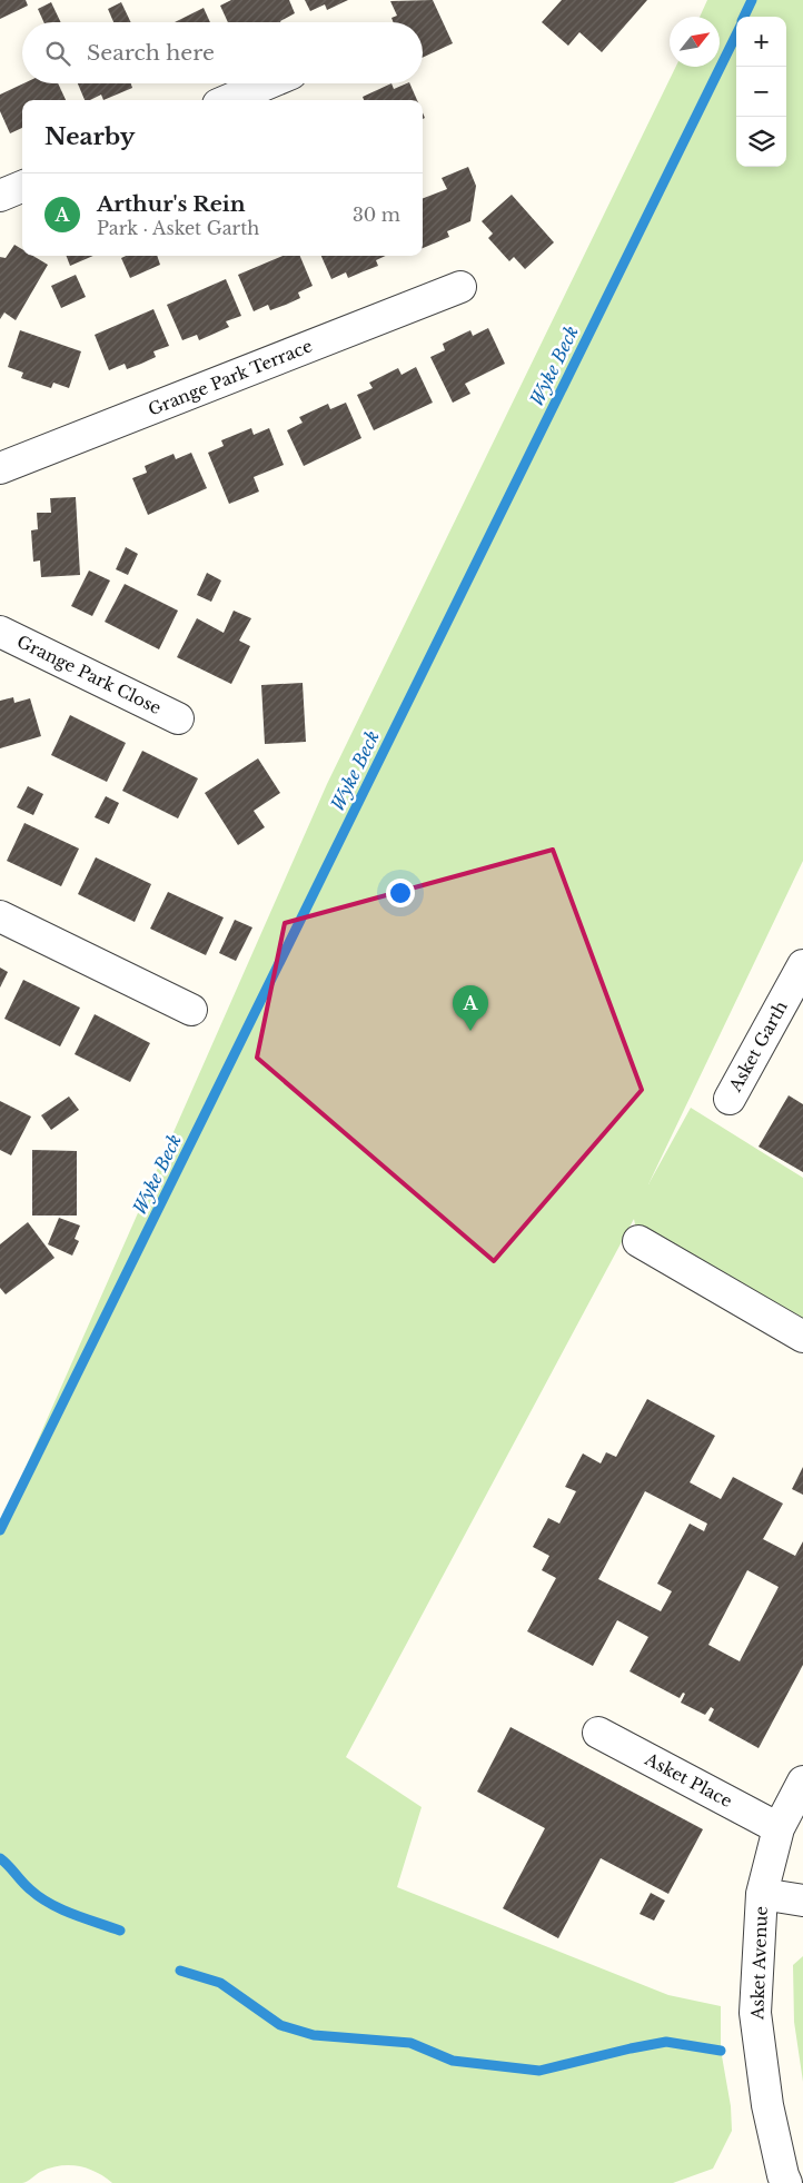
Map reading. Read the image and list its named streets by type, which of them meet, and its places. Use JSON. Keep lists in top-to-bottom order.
{
  "streets": {
    "street": [
      "Grange Park Terrace",
      "Grange Park Close",
      "Asket Garth",
      "Asket Place",
      "Asket Avenue"
    ]
  },
  "crossings": [
    ["Asket Place", "Asket Avenue"]
  ],
  "water": ["Wyke Beck"],
  "north": "top right",
  "page": {
    "map_buttons": ["+", "−"],
    "search": "Search here",
    "heading": "Nearby",
    "list": [
      {
        "mark": "A",
        "name": "Arthur's Rein",
        "note": "Park · Asket Garth",
        "value": "30 m"
      }
    ],
    "pins": "A"
  }
}
